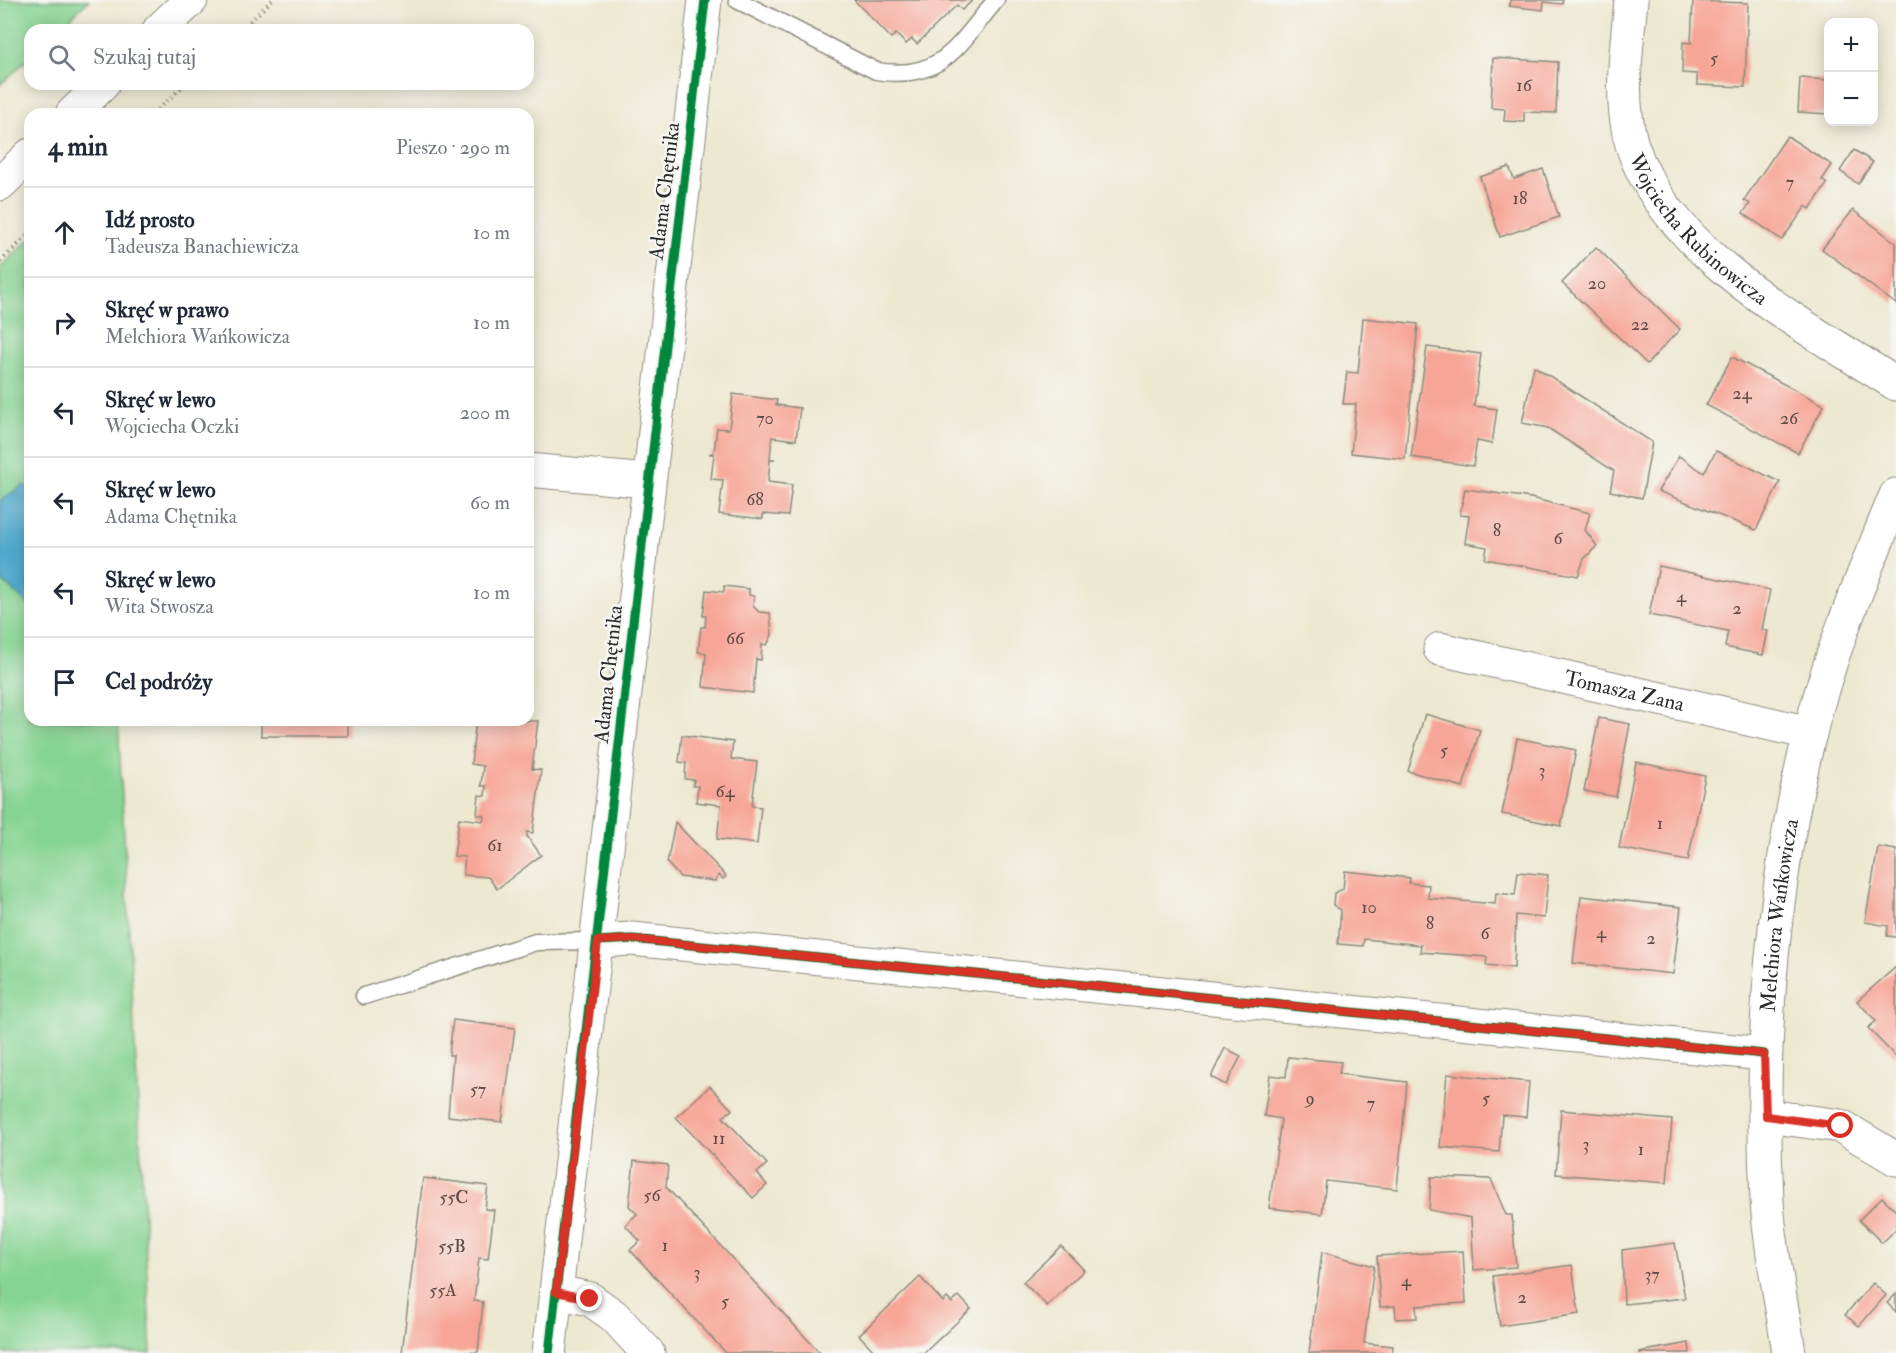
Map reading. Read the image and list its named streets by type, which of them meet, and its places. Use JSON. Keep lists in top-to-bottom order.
{
  "streets": {
    "street": [
      "Adama Chętnika",
      "Wojciecha Rubinowicza",
      "Tomasza Zana",
      "Melchiora Wańkowicza"
    ]
  },
  "crossings": [
    ["Tomasza Zana", "Melchiora Wańkowicza"]
  ],
  "house_numbers": [
    "5",
    "16",
    "7",
    "18",
    "20",
    "22",
    "24",
    "70",
    "26",
    "68",
    "8",
    "6",
    "4",
    "2",
    "66",
    "5",
    "3",
    "64",
    "1",
    "61",
    "10",
    "8",
    "4",
    "6",
    "2",
    "57",
    "9",
    "5",
    "7",
    "11",
    "3",
    "1",
    "56",
    "55C",
    "1",
    "55B",
    "3",
    "37",
    "4",
    "55A",
    "2",
    "5"
  ],
  "page": {
    "map_buttons": ["+", "−"],
    "search": "Szukaj tutaj",
    "heading": ["4 min", "Pieszo · 290 m"],
    "list": [
      ["Idź prosto", "Tadeusza Banachiewicza", "10 m"],
      ["Skręć w prawo", "Melchiora Wańkowicza", "10 m"],
      ["Skręć w lewo", "Wojciecha Oczki", "200 m"],
      ["Skręć w lewo", "Adama Chętnika", "60 m"],
      ["Skręć w lewo", "Wita Stwosza", "10 m"],
      "Cel podróży"
    ]
  }
}
